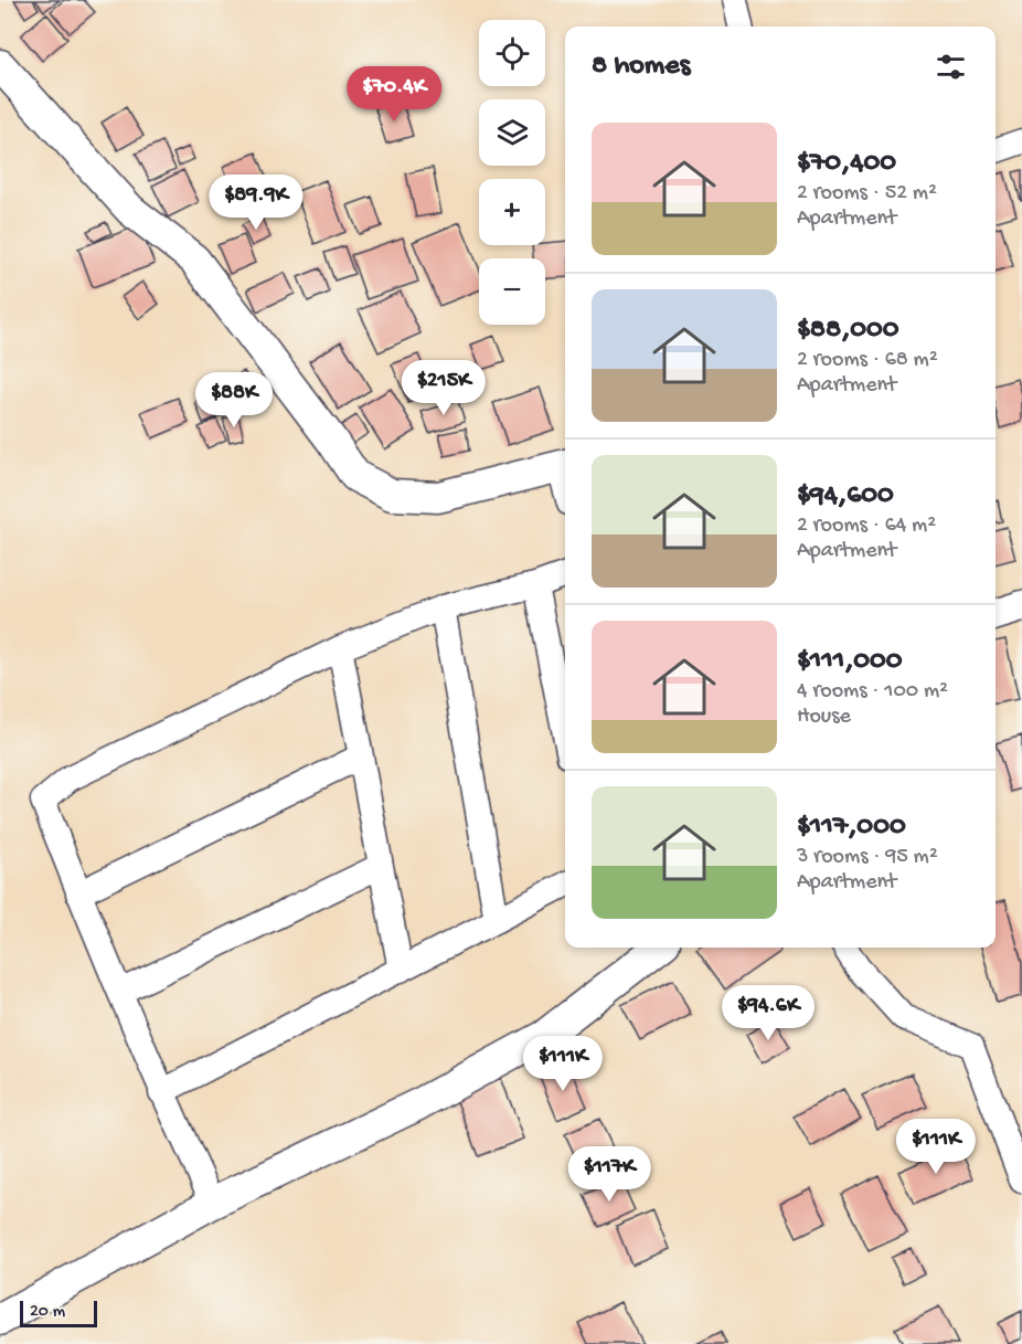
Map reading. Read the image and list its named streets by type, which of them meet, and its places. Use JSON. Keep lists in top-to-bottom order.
{
  "scale_bar": "20 m",
  "page": {
    "map_buttons": ["+", "−"],
    "heading": "8 homes",
    "price": [
      "$70.4K",
      "$89.9K",
      "$215K",
      "$88K",
      "$94.6K",
      "$111K",
      "$111K",
      "$117K"
    ],
    "list": [
      {
        "name": "$70,400",
        "note": "2 rooms · 52 m² · Apartment"
      },
      {
        "name": "$88,000",
        "note": "2 rooms · 68 m² · Apartment"
      },
      {
        "name": "$94,600",
        "note": "2 rooms · 64 m² · Apartment"
      },
      {
        "name": "$111,000",
        "note": "4 rooms · 100 m² · House"
      },
      {
        "name": "$117,000",
        "note": "3 rooms · 95 m² · Apartment"
      }
    ],
    "scale": "20 m"
  }
}
